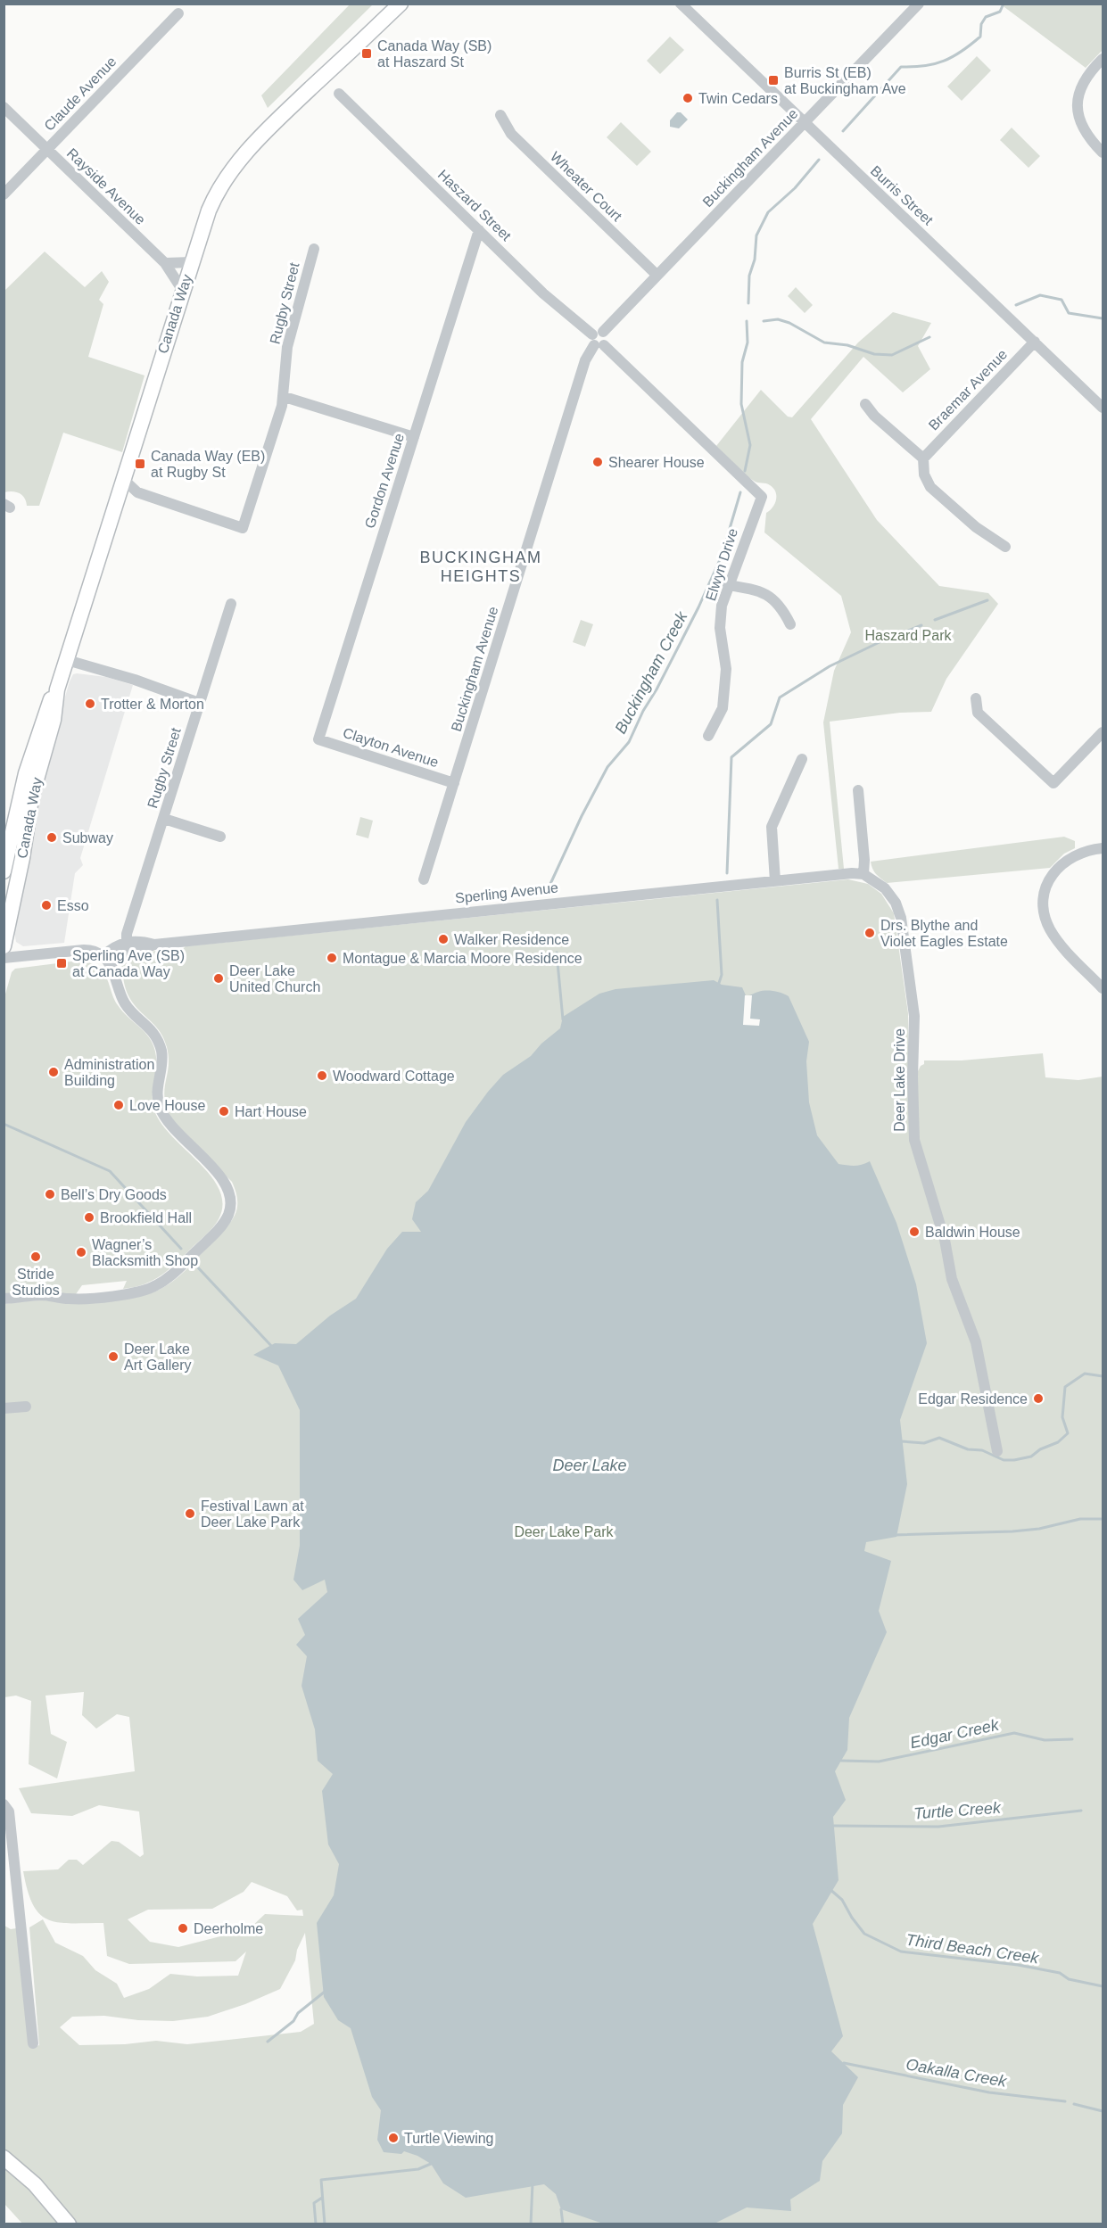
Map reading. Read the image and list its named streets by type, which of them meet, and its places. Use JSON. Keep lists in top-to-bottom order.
{
  "streets": {
    "main road": ["Canada Way"],
    "street": [
      "Claude Avenue",
      "Buckingham Avenue",
      "Rayside Avenue",
      "Wheater Court",
      "Burris Street",
      "Haszard Street",
      "Rugby Street",
      "Braemar Avenue",
      "Gordon Avenue",
      "Elwyn Drive",
      "Clayton Avenue",
      "Sperling Avenue",
      "Deer Lake Drive"
    ]
  },
  "crossings": [
    ["Claude Avenue", "Rayside Avenue"],
    ["Buckingham Avenue", "Wheater Court"],
    ["Buckingham Avenue", "Burris Street"],
    ["Buckingham Avenue", "Haszard Street"],
    ["Buckingham Avenue", "Clayton Avenue"],
    ["Rayside Avenue", "Canada Way"],
    ["Burris Street", "Braemar Avenue"],
    ["Haszard Street", "Gordon Avenue"],
    ["Haszard Street", "Elwyn Drive"],
    ["Rugby Street", "Canada Way"],
    ["Rugby Street", "Sperling Avenue"],
    ["Gordon Avenue", "Clayton Avenue"],
    ["Sperling Avenue", "Deer Lake Drive"]
  ],
  "districts": ["BUCKINGHAM HEIGHTS"],
  "water": [
    "Buckingham Creek",
    "Deer Lake",
    "Edgar Creek",
    "Turtle Creek",
    "Third Beach Creek",
    "Oakalla Creek"
  ],
  "parks": ["Haszard Park", "Deer Lake Park"],
  "places": {
    "transit": [
      "Canada Way (SB) at Haszard St",
      "Burris St (EB) at Buckingham Ave",
      "Canada Way (EB) at Rugby St",
      "Sperling Ave (SB) at Canada Way"
    ],
    "other": [
      "Twin Cedars",
      "Shearer House",
      "Trotter & Morton",
      "Subway",
      "Esso",
      "Drs. Blythe and Violet Eagles Estate",
      "Walker Residence",
      "Montague & Marcia Moore Residence",
      "Deer Lake United Church",
      "Administration Building",
      "Woodward Cottage",
      "Love House",
      "Hart House",
      "Bell’s Dry Goods",
      "Brookfield Hall",
      "Baldwin House",
      "Wagner’s Blacksmith Shop",
      "Stride Studios",
      "Deer Lake Art Gallery",
      "Edgar Residence",
      "Festival Lawn at Deer Lake Park",
      "Deerholme",
      "Turtle Viewing"
    ]
  }
}
